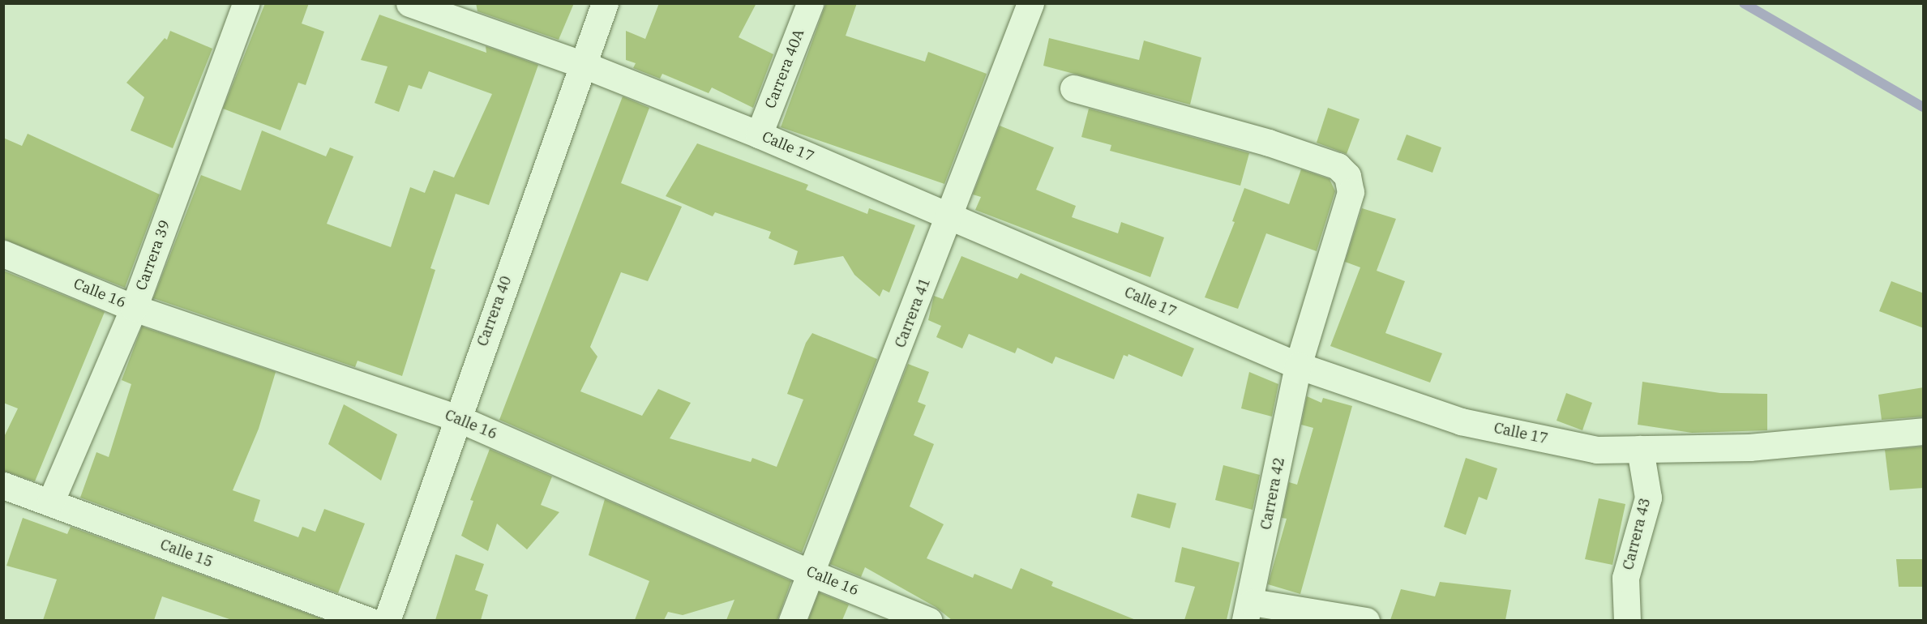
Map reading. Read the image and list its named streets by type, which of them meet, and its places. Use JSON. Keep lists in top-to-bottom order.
{
  "streets": {
    "street": [
      "Carrera 40A",
      "Calle 17",
      "Carrera 39",
      "Calle 16",
      "Carrera 40",
      "Carrera 41",
      "Carrera 42",
      "Carrera 43",
      "Calle 15"
    ]
  },
  "crossings": [
    ["Carrera 40A", "Calle 17"],
    ["Calle 17", "Carrera 40"],
    ["Calle 17", "Carrera 41"],
    ["Calle 17", "Carrera 42"],
    ["Calle 17", "Carrera 43"],
    ["Carrera 39", "Calle 16"],
    ["Carrera 39", "Calle 15"],
    ["Calle 16", "Carrera 40"],
    ["Calle 16", "Carrera 41"]
  ]
}
